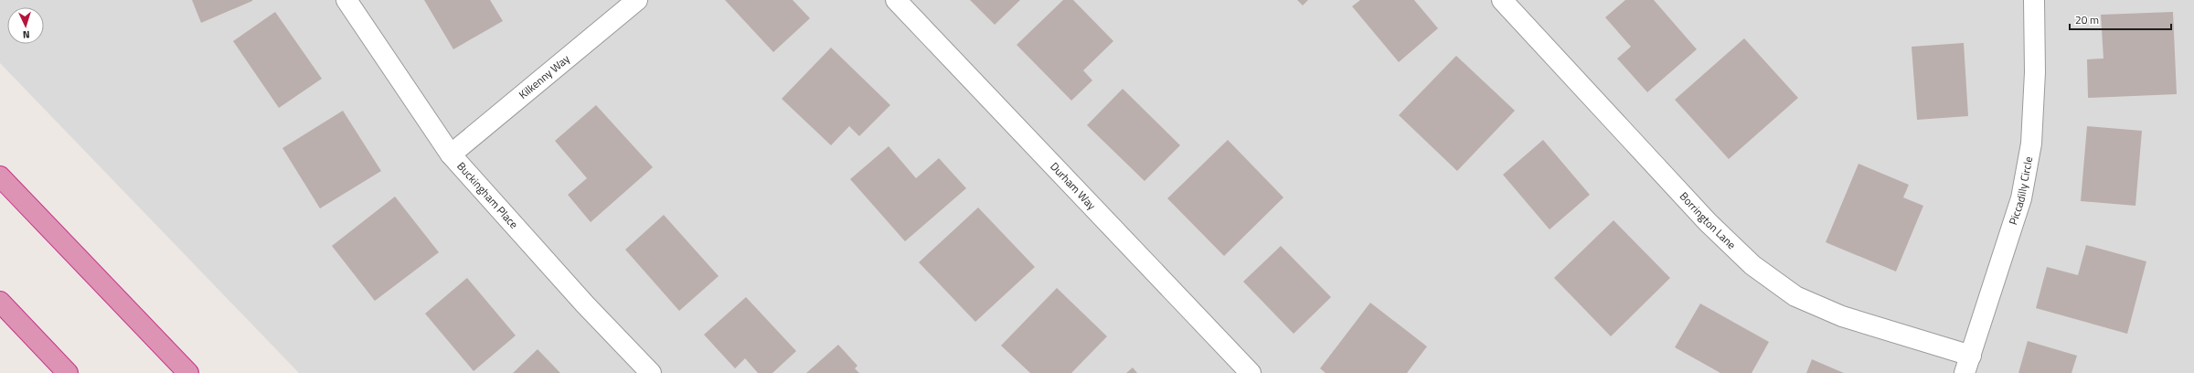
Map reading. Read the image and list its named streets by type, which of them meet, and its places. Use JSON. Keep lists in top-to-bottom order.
{
  "streets": {
    "street": [
      "Kilkenny Way",
      "Durham Way",
      "Piccadilly Circle",
      "Buckingham Place",
      "Borrington Lane"
    ]
  },
  "crossings": [
    ["Kilkenny Way", "Buckingham Place"],
    ["Piccadilly Circle", "Borrington Lane"]
  ],
  "scale_bar": "20 m",
  "north": "bottom"
}
